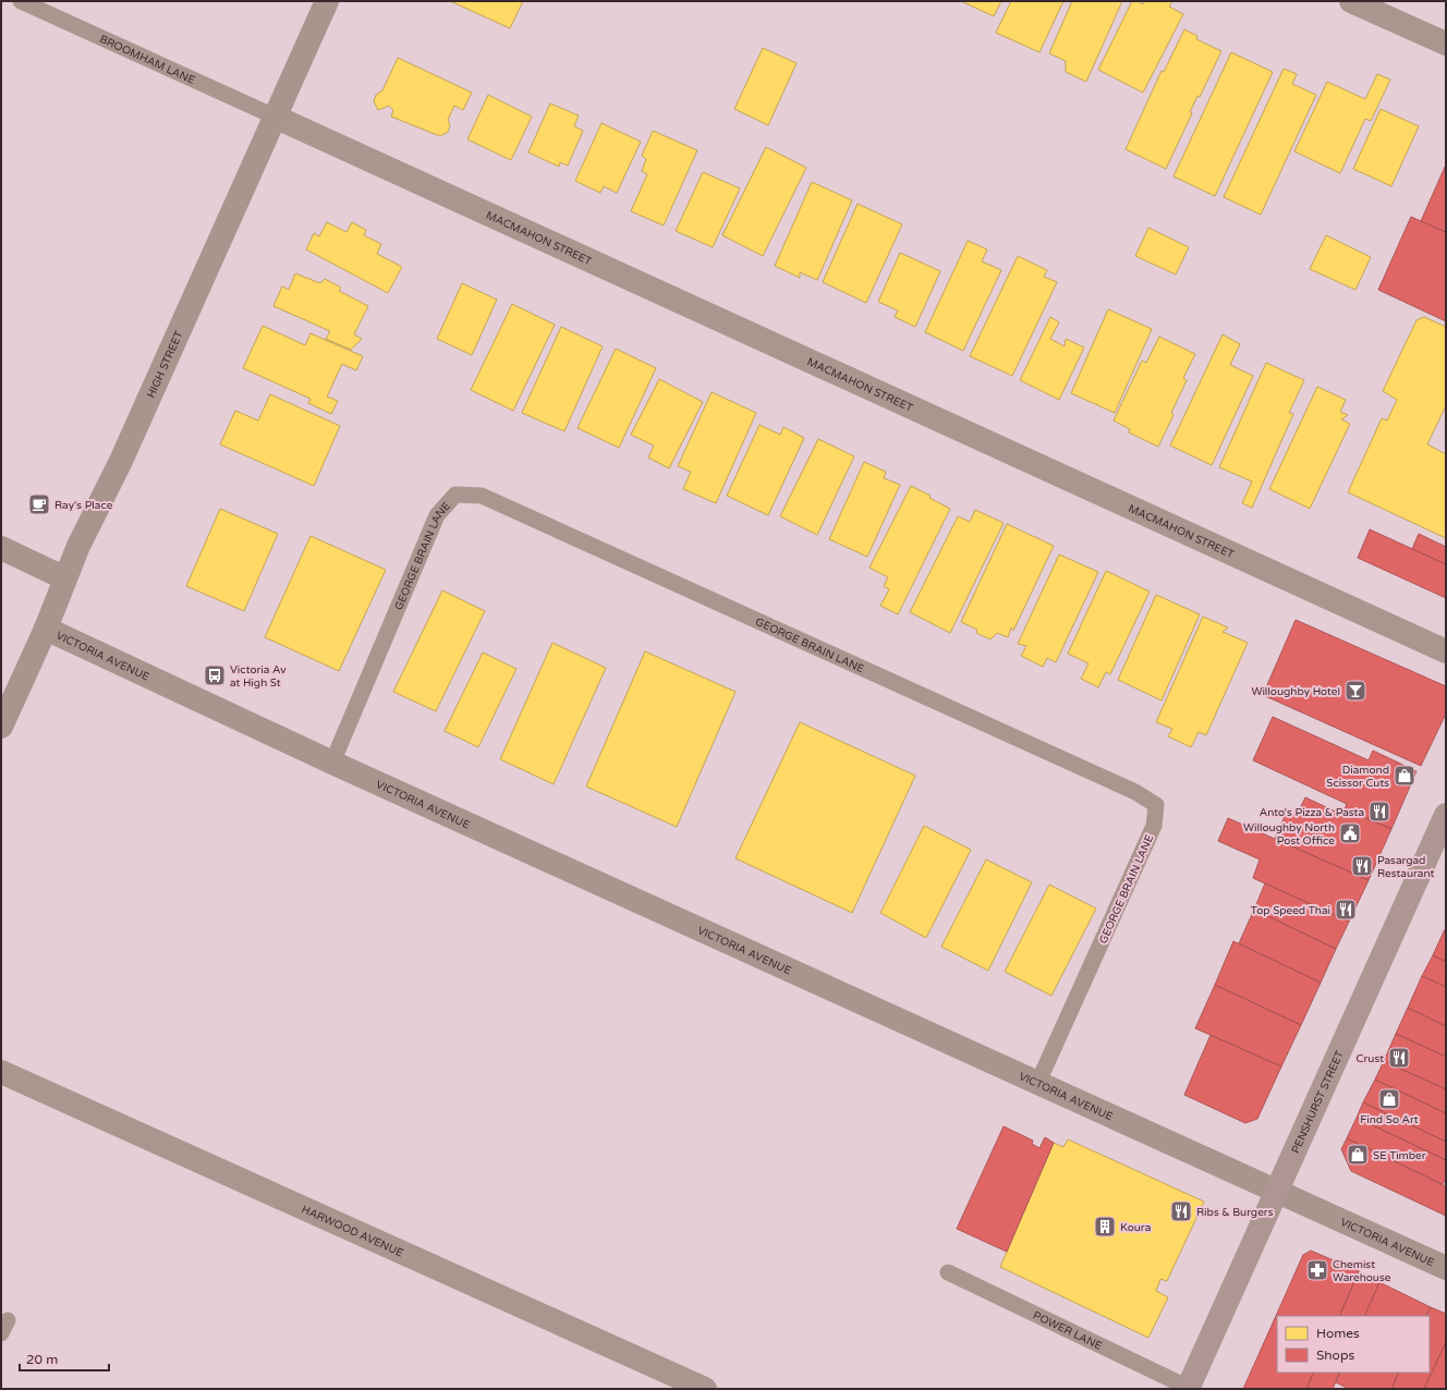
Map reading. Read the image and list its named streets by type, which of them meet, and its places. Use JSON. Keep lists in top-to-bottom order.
{
  "streets": {
    "main road": ["PENSHURST STREET"],
    "street": [
      "MACMAHON STREET",
      "HIGH STREET",
      "VICTORIA AVENUE",
      "HARWOOD AVENUE"
    ],
    "lane": ["BROOMHAM LANE", "GEORGE BRAIN LANE", "POWER LANE"]
  },
  "crossings": [
    ["BROOMHAM LANE", "MACMAHON STREET"],
    ["BROOMHAM LANE", "HIGH STREET"],
    ["MACMAHON STREET", "HIGH STREET"],
    ["HIGH STREET", "VICTORIA AVENUE"],
    ["GEORGE BRAIN LANE", "VICTORIA AVENUE"],
    ["VICTORIA AVENUE", "PENSHURST STREET"],
    ["PENSHURST STREET", "POWER LANE"]
  ],
  "places": {
    "cafe": ["Ray's Place"],
    "bus stop": ["Victoria Av at High St"],
    "bar": ["Willoughby Hotel"],
    "shop": ["Diamond Scissor Cuts", "Find So Art", "SE Timber"],
    "restaurant": [
      "Anto's Pizza & Pasta",
      "Pasargad Restaurant",
      "Top Speed Thai",
      "Crust",
      "Ribs & Burgers"
    ],
    "public building": ["Willoughby North Post Office"],
    "building": ["Koura"],
    "pharmacy": ["Chemist Warehouse"]
  },
  "legend": ["Homes", "Shops"],
  "scale_bar": "20 m"
}
